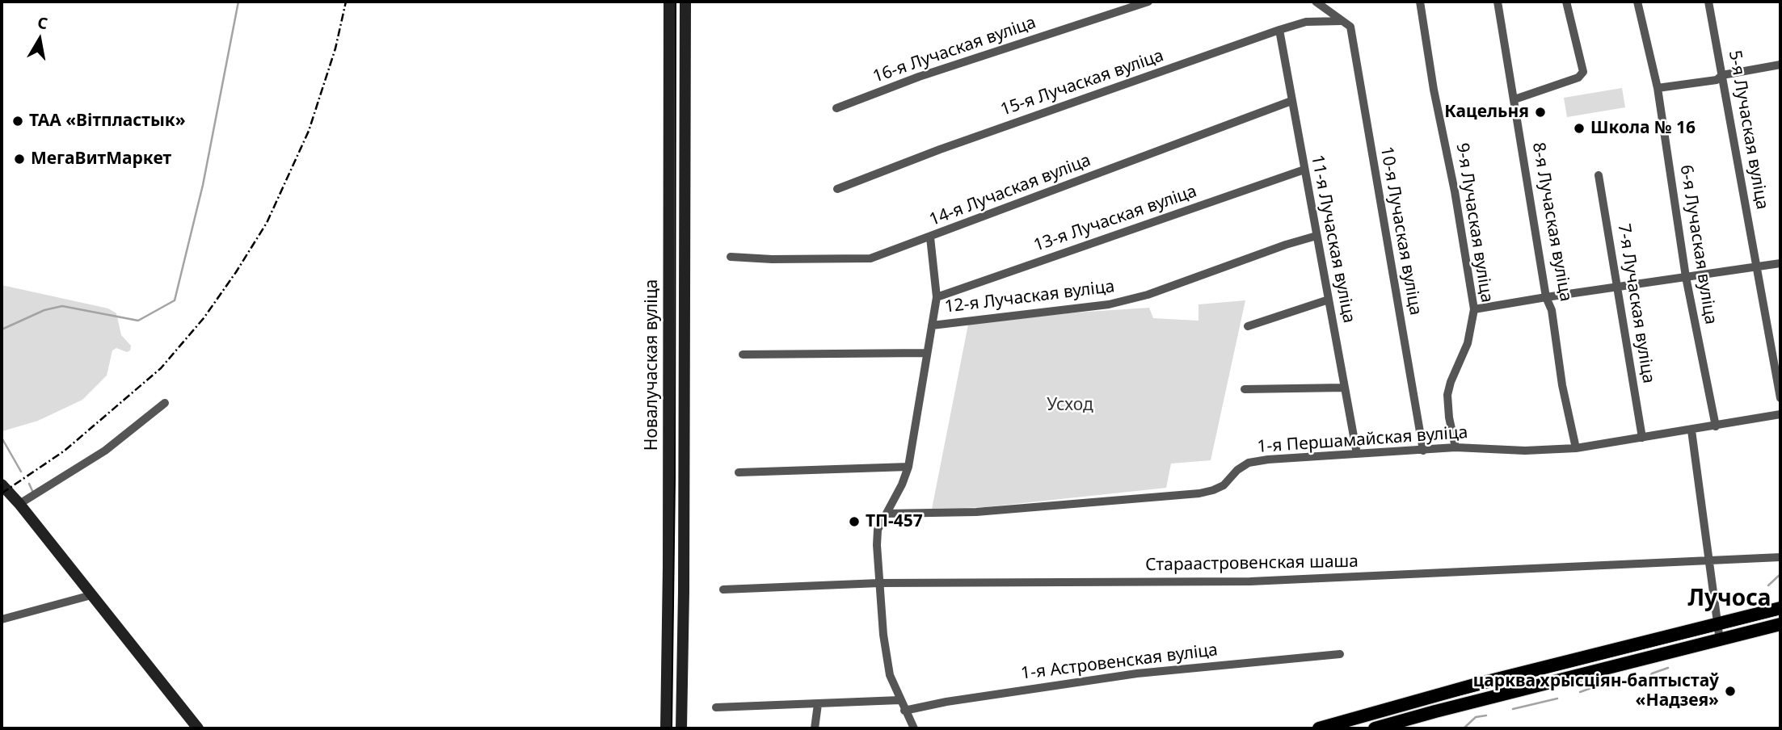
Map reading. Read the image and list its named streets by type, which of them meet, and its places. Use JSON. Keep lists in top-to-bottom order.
{
  "streets": {
    "main road": ["Новалучаская вуліца"],
    "street": [
      "16-я Лучаская вуліца",
      "15-я Лучаская вуліца",
      "5-я Лучаская вуліца",
      "14-я Лучаская вуліца",
      "13-я Лучаская вуліца",
      "8-я Лучаская вуліца",
      "9-я Лучаская вуліца",
      "10-я Лучаская вуліца",
      "11-я Лучаская вуліца",
      "6-я Лучаская вуліца",
      "12-я Лучаская вуліца",
      "7-я Лучаская вуліца",
      "1-я Першамайская вуліца",
      "Стараастровенская шаша",
      "1-я Астровенская вуліца"
    ]
  },
  "crossings": [
    ["15-я Лучаская вуліца", "10-я Лучаская вуліца"],
    ["15-я Лучаская вуліца", "11-я Лучаская вуліца"],
    ["14-я Лучаская вуліца", "11-я Лучаская вуліца"],
    ["13-я Лучаская вуліца", "11-я Лучаская вуліца"],
    ["8-я Лучаская вуліца", "1-я Першамайская вуліца"],
    ["9-я Лучаская вуліца", "1-я Першамайская вуліца"],
    ["10-я Лучаская вуліца", "1-я Першамайская вуліца"],
    ["11-я Лучаская вуліца", "12-я Лучаская вуліца"],
    ["11-я Лучаская вуліца", "1-я Першамайская вуліца"],
    ["6-я Лучаская вуліца", "1-я Першамайская вуліца"],
    ["12-я Лучаская вуліца", "1-я Першамайская вуліца"],
    ["12-я Лучаская вуліца", "Стараастровенская шаша"],
    ["12-я Лучаская вуліца", "1-я Астровенская вуліца"],
    ["7-я Лучаская вуліца", "1-я Першамайская вуліца"]
  ],
  "districts": ["Лучоса"],
  "parks": ["Усход"],
  "places": [
    "Кацельня",
    "ТАА «Вітпластык»",
    "Школа № 16",
    "МегаВитМаркет",
    "ТП-457",
    "царква хрысціян-баптыстаў «Надзея»"
  ],
  "north": "top"
}
